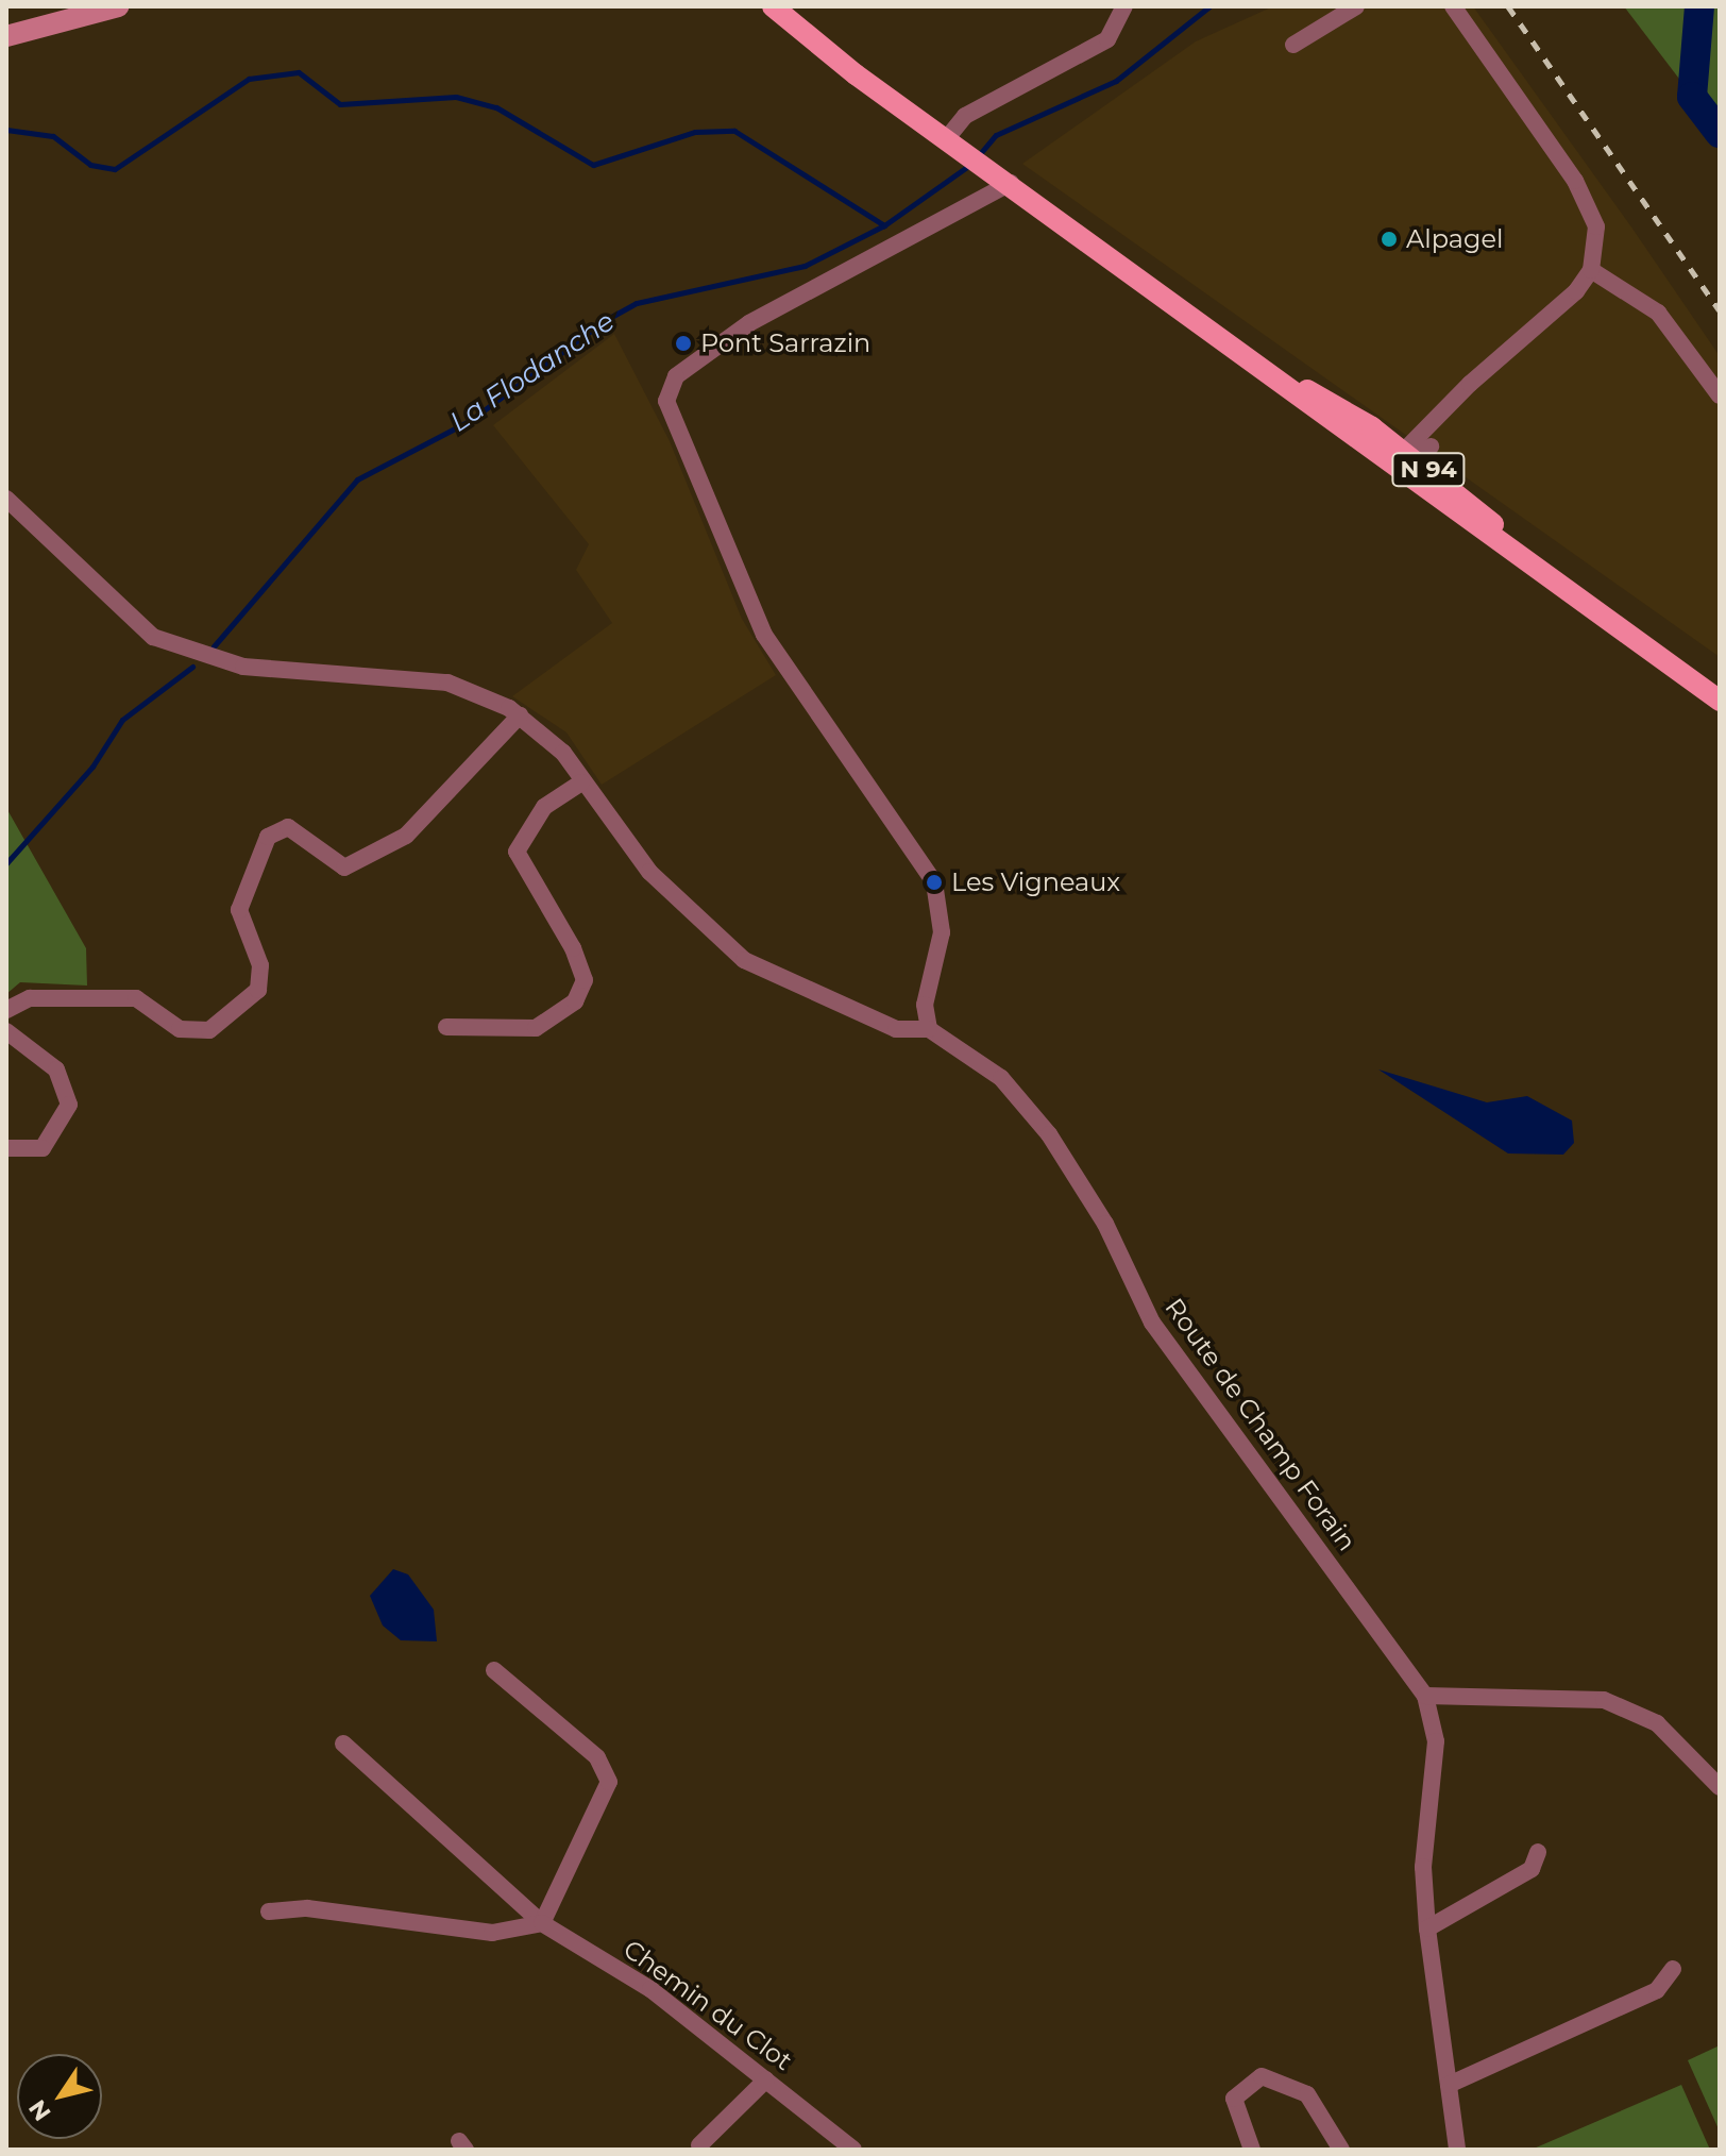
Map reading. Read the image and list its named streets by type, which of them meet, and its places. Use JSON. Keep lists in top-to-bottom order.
{
  "streets": {
    "main road": ["N 94"],
    "street": ["Route de Champ Forain", "Chemin du Clot"]
  },
  "water": ["La Flodanche"],
  "places": ["Alpagel", "Pont Sarrazin", "Les Vigneaux"],
  "north": "bottom left"
}
